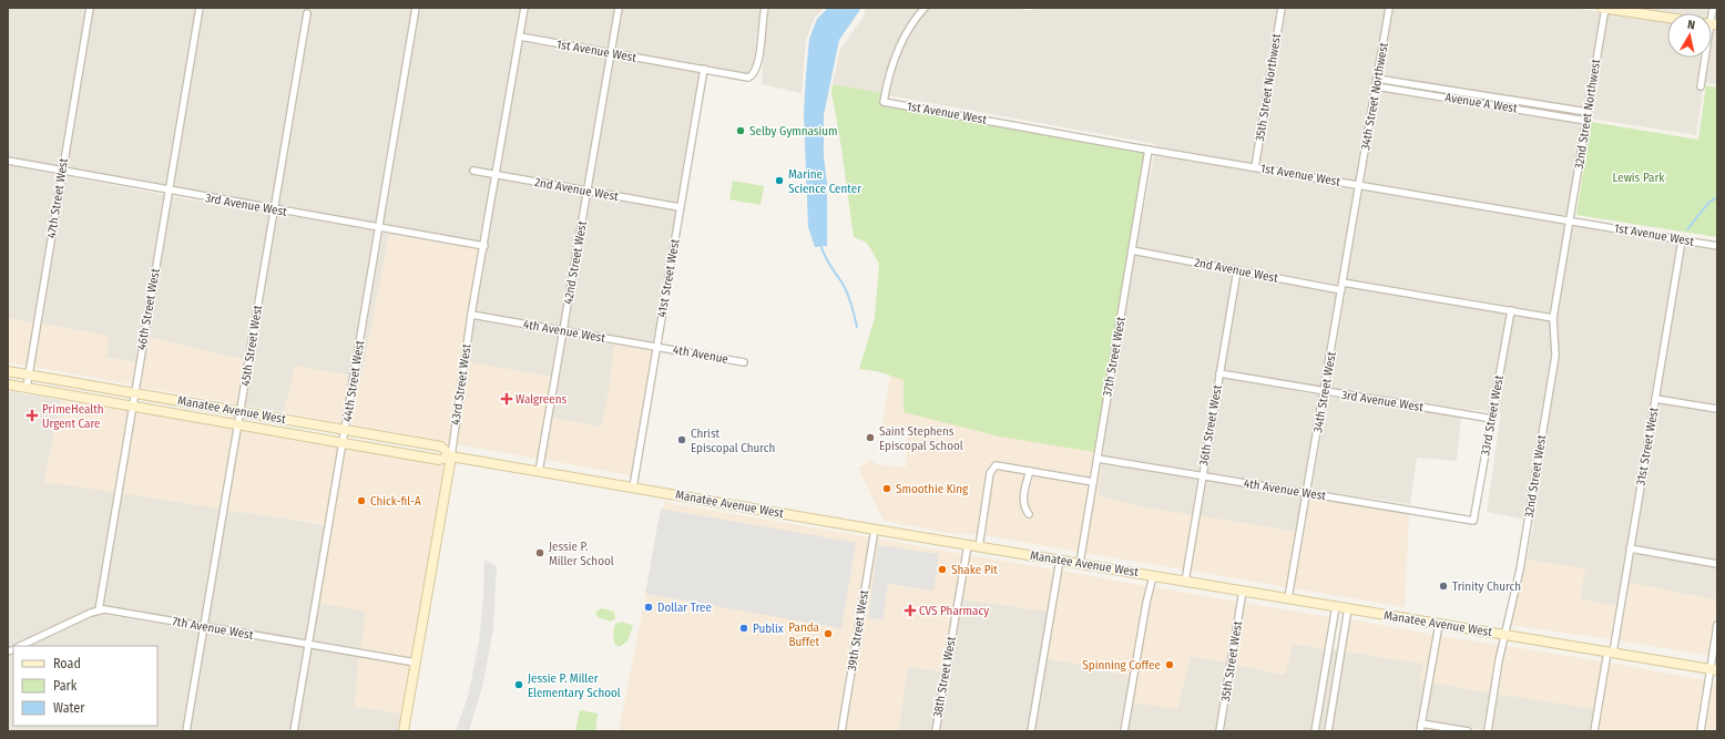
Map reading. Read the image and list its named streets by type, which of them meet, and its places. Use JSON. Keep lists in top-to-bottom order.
{
  "streets": {
    "main road": ["43rd Street West", "Manatee Avenue West"],
    "street": [
      "1st Avenue West",
      "35th Street Northwest",
      "34th Street Northwest",
      "Avenue A West",
      "32nd Street Northwest",
      "2nd Avenue West",
      "47th Street West",
      "3rd Avenue West",
      "42nd Street West",
      "41st Street West",
      "46th Street West",
      "4th Avenue West",
      "45th Street West",
      "4th Avenue",
      "37th Street West",
      "44th Street West",
      "34th Street West",
      "33rd Street West",
      "36th Street West",
      "31st Street West",
      "32nd Street West",
      "7th Avenue West",
      "39th Street West",
      "35th Street West",
      "38th Street West"
    ]
  },
  "crossings": [
    ["1st Avenue West", "35th Street Northwest"],
    ["1st Avenue West", "34th Street Northwest"],
    ["1st Avenue West", "32nd Street Northwest"],
    ["1st Avenue West", "42nd Street West"],
    ["1st Avenue West", "41st Street West"],
    ["1st Avenue West", "37th Street West"],
    ["1st Avenue West", "43rd Street West"],
    ["1st Avenue West", "34th Street West"],
    ["1st Avenue West", "31st Street West"],
    ["1st Avenue West", "32nd Street West"],
    ["34th Street Northwest", "Avenue A West"],
    ["34th Street Northwest", "34th Street West"],
    ["Avenue A West", "32nd Street Northwest"],
    ["32nd Street Northwest", "32nd Street West"],
    ["2nd Avenue West", "42nd Street West"],
    ["2nd Avenue West", "41st Street West"],
    ["2nd Avenue West", "37th Street West"],
    ["2nd Avenue West", "43rd Street West"],
    ["2nd Avenue West", "34th Street West"],
    ["2nd Avenue West", "36th Street West"],
    ["47th Street West", "3rd Avenue West"],
    ["47th Street West", "Manatee Avenue West"],
    ["3rd Avenue West", "46th Street West"],
    ["3rd Avenue West", "45th Street West"],
    ["3rd Avenue West", "44th Street West"],
    ["3rd Avenue West", "43rd Street West"],
    ["3rd Avenue West", "34th Street West"],
    ["3rd Avenue West", "33rd Street West"],
    ["3rd Avenue West", "36th Street West"],
    ["42nd Street West", "4th Avenue West"],
    ["42nd Street West", "Manatee Avenue West"],
    ["41st Street West", "4th Avenue West"],
    ["41st Street West", "4th Avenue"],
    ["41st Street West", "Manatee Avenue West"],
    ["46th Street West", "Manatee Avenue West"],
    ["46th Street West", "7th Avenue West"],
    ["4th Avenue West", "4th Avenue"],
    ["4th Avenue West", "37th Street West"],
    ["4th Avenue West", "43rd Street West"],
    ["4th Avenue West", "34th Street West"],
    ["4th Avenue West", "33rd Street West"],
    ["4th Avenue West", "36th Street West"],
    ["45th Street West", "Manatee Avenue West"],
    ["45th Street West", "7th Avenue West"],
    ["37th Street West", "Manatee Avenue West"],
    ["44th Street West", "Manatee Avenue West"],
    ["44th Street West", "7th Avenue West"],
    ["43rd Street West", "Manatee Avenue West"],
    ["43rd Street West", "7th Avenue West"],
    ["34th Street West", "Manatee Avenue West"],
    ["Manatee Avenue West", "36th Street West"],
    ["Manatee Avenue West", "31st Street West"],
    ["Manatee Avenue West", "32nd Street West"],
    ["Manatee Avenue West", "39th Street West"],
    ["Manatee Avenue West", "35th Street West"],
    ["Manatee Avenue West", "38th Street West"]
  ],
  "parks": ["Lewis Park"],
  "places": {
    "other": [
      "Selby Gymnasium",
      "Marine Science Center",
      "Saint Stephens Episcopal School",
      "Christ Episcopal Church",
      "Smoothie King",
      "Chick-fil-A",
      "Jessie P. Miller School",
      "Shake Pit",
      "Trinity Church",
      "Dollar Tree",
      "Publix",
      "Panda Buffet",
      "Spinning Coffee",
      "Jessie P. Miller Elementary School"
    ],
    "health": ["Walgreens", "PrimeHealth Urgent Care", "CVS Pharmacy"]
  },
  "legend": ["Road", "Park", "Water"],
  "north": "top"
}
